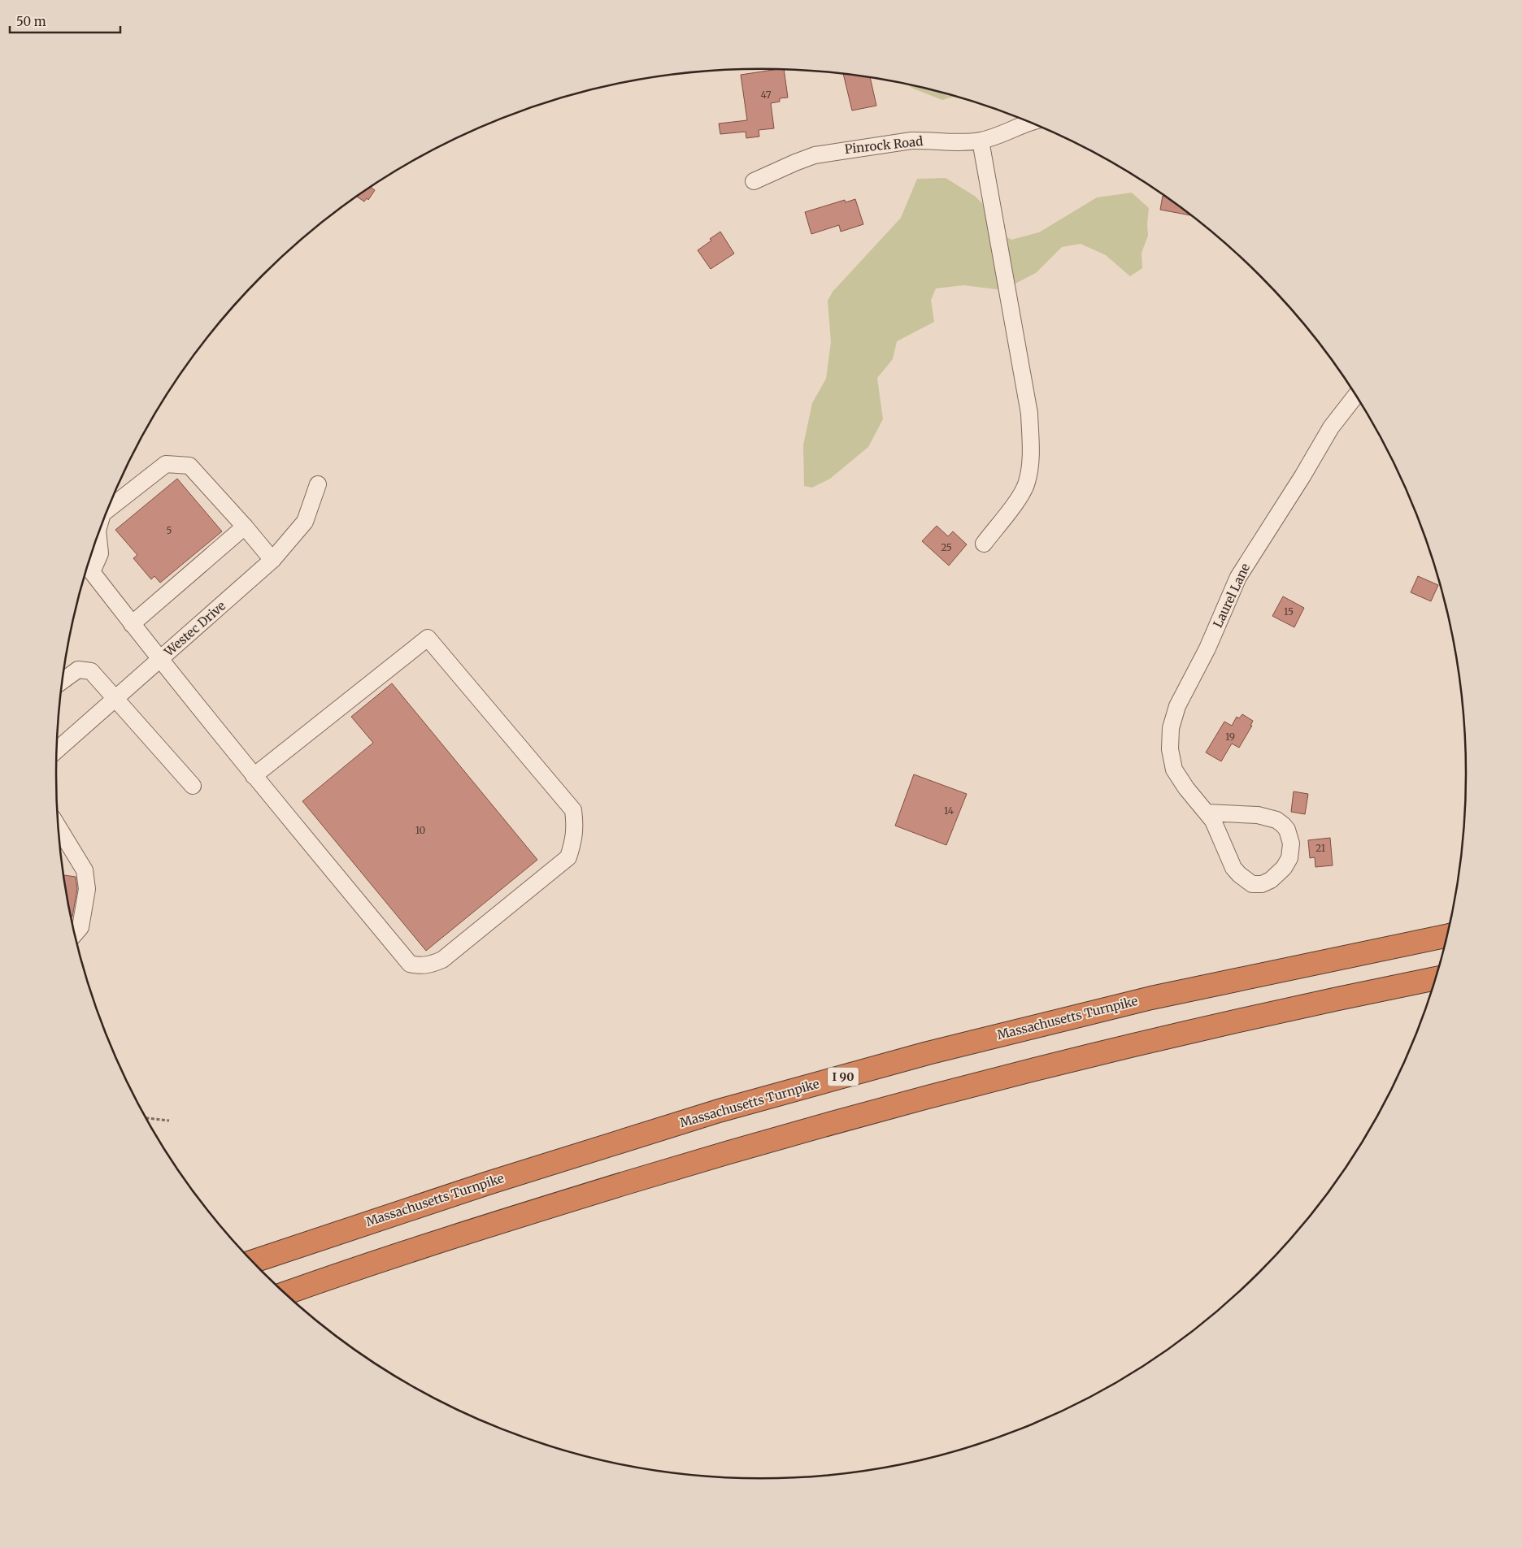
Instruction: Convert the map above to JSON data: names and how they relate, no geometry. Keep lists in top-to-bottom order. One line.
{"streets":{"highway":["Massachusetts Turnpike","I 90"],"street":["Pinrock Road","Laurel Lane","Westec Drive"]},"house_numbers":["47","5","25","15","19","14","10","21"],"scale_bar":"50 m"}
